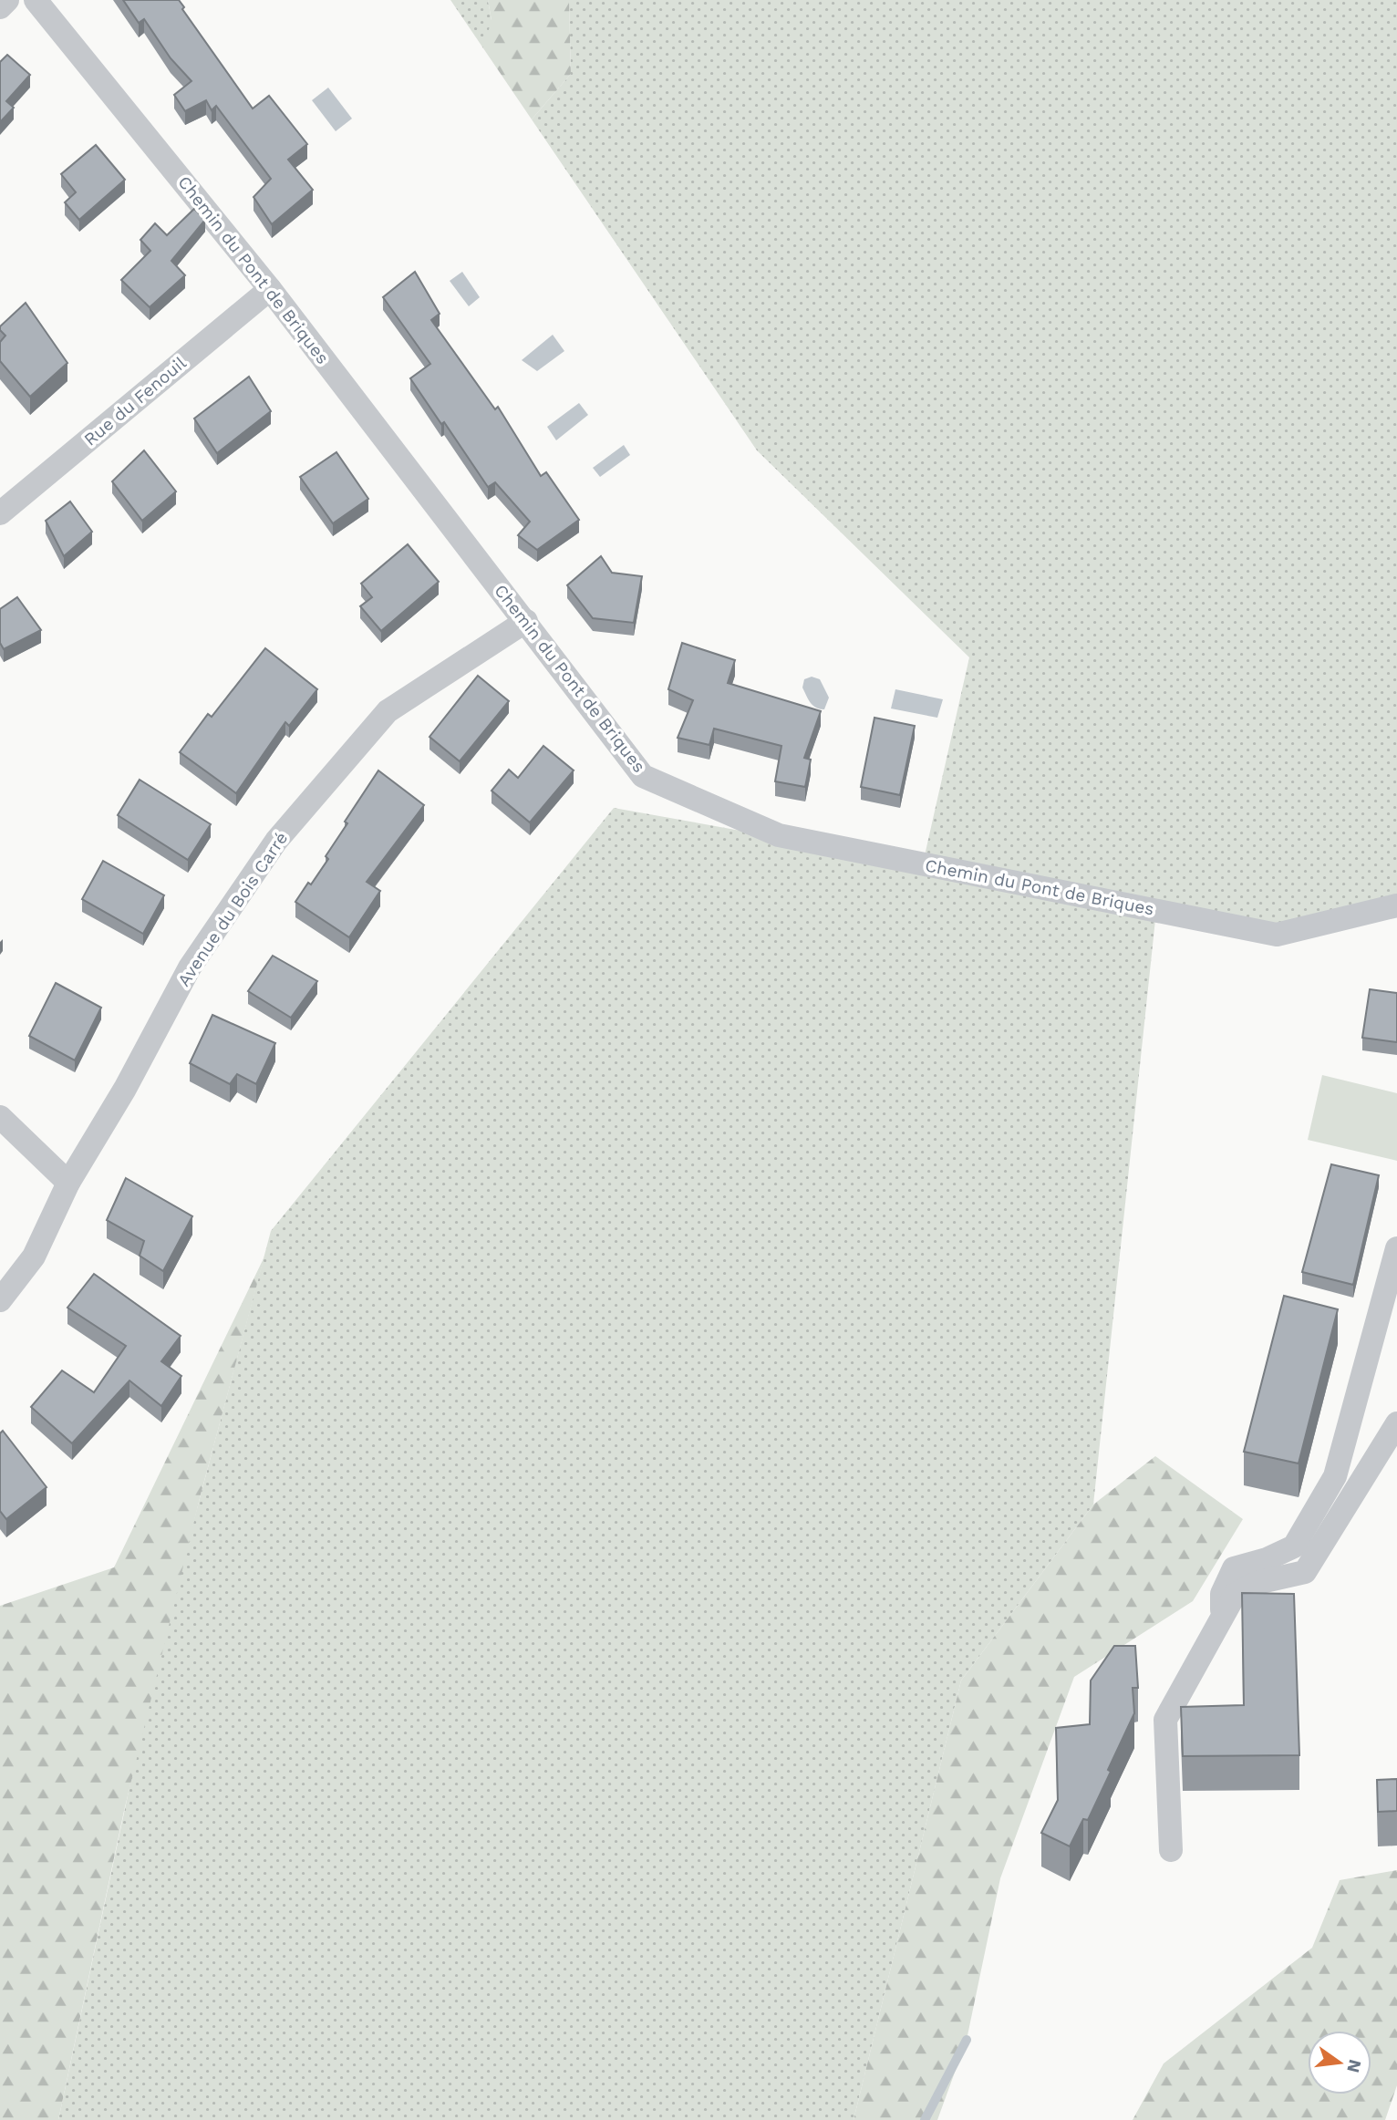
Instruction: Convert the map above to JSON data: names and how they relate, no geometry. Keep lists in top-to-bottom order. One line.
{"streets":{"street":["Chemin du Pont de Briques","Rue du Fenouil","Avenue du Bois Carré"]},"crossings":[["Chemin du Pont de Briques","Rue du Fenouil"],["Chemin du Pont de Briques","Avenue du Bois Carré"]],"north":"right"}
